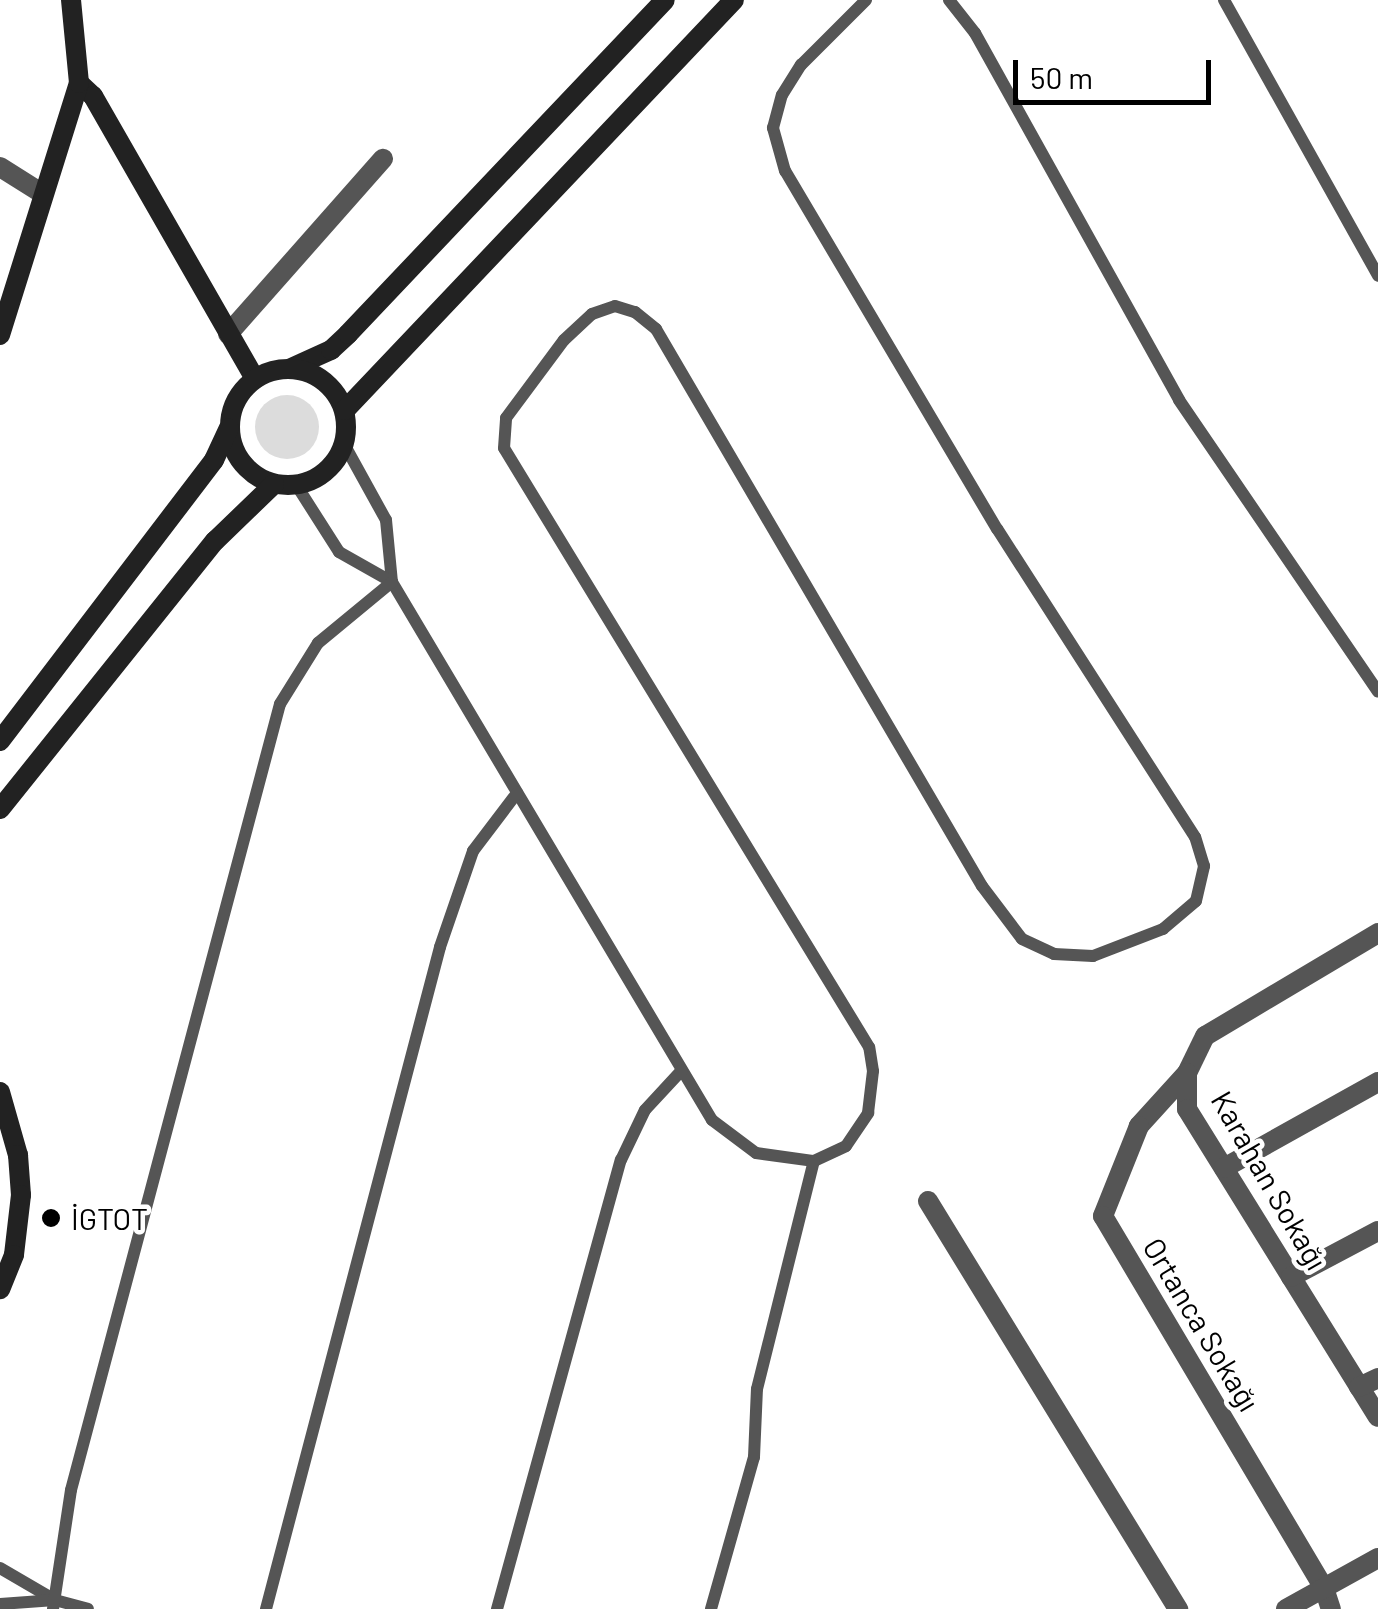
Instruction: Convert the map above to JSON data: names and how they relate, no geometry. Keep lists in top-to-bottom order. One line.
{"streets":{"street":["Karahan Sokağı","Ortanca Sokağı"]},"crossings":[["Karahan Sokağı","Ortanca Sokağı"]],"places":["İGTOT"],"scale_bar":"50 m"}
